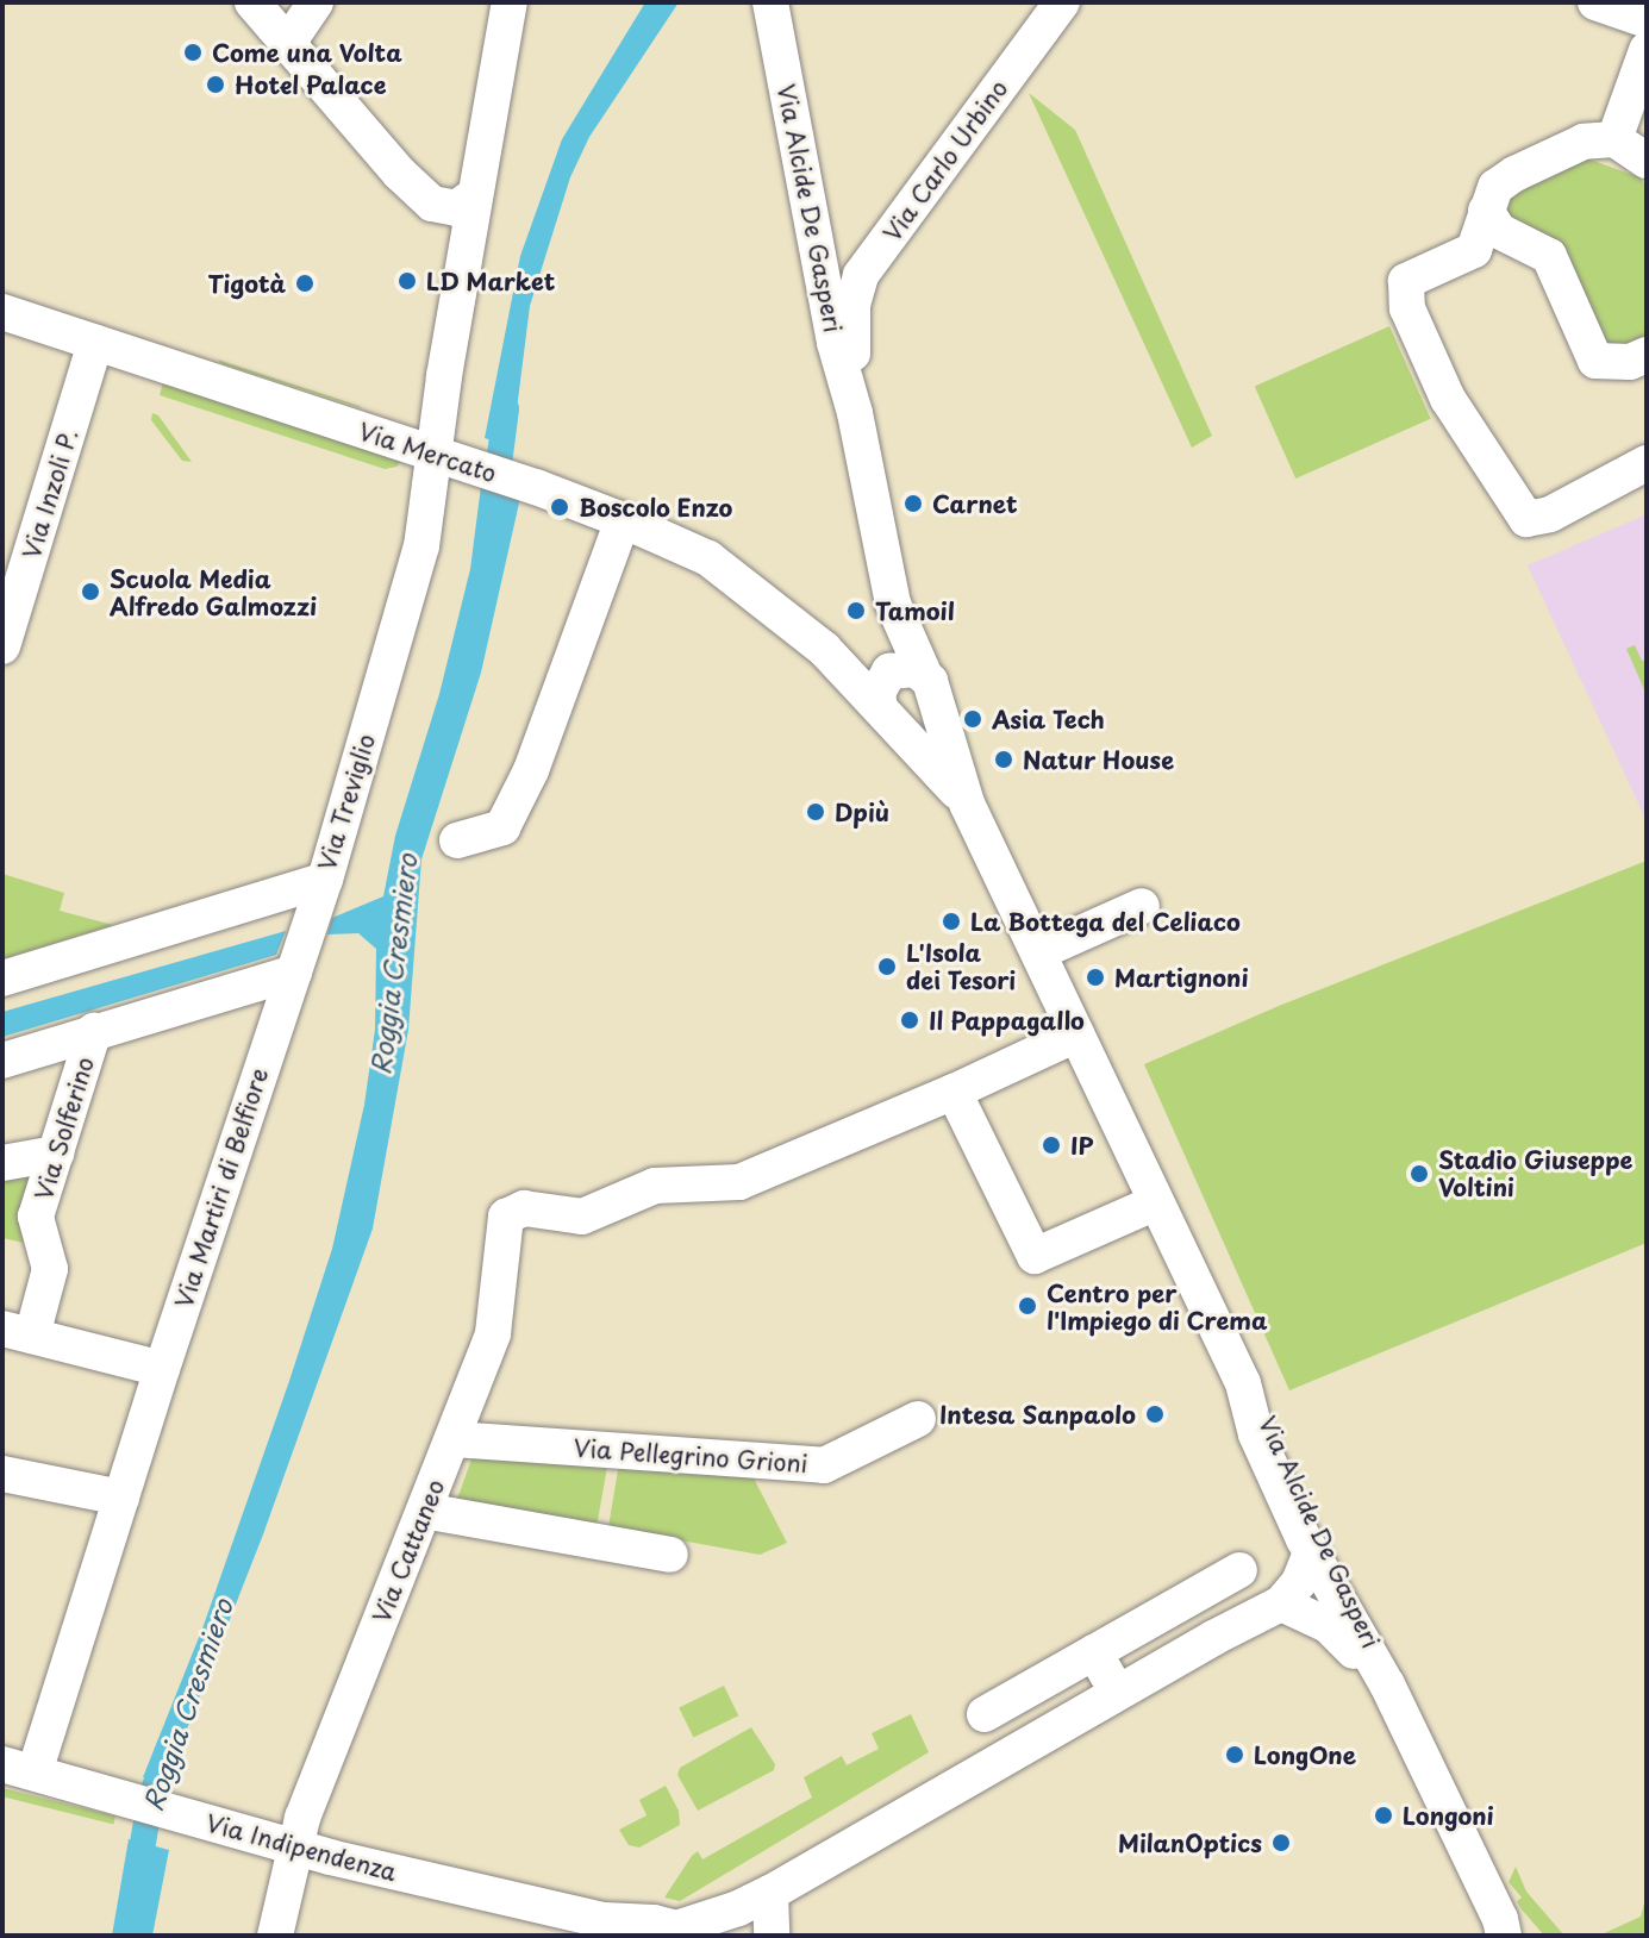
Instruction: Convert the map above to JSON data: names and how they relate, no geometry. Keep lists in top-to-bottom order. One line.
{"streets":{"street":["Via Carlo Urbino","Via Alcide De Gasperi","Via Mercato","Via Inzoli P.","Via Treviglio","Via Solferino","Via Martiri di Belfiore","Via Pellegrino Grioni","Via Cattaneo","Via Indipendenza"]},"crossings":[["Via Carlo Urbino","Via Alcide De Gasperi"],["Via Alcide De Gasperi","Via Mercato"],["Via Mercato","Via Inzoli P."],["Via Mercato","Via Treviglio"],["Via Treviglio","Via Martiri di Belfiore"],["Via Solferino","Via Martiri di Belfiore"],["Via Martiri di Belfiore","Via Indipendenza"],["Via Pellegrino Grioni","Via Cattaneo"],["Via Cattaneo","Via Indipendenza"]],"water":["Roggia Cresmiero"],"places":["Come una Volta","Hotel Palace","LD Market","Tigotà","Carnet","Boscolo Enzo","Scuola Media Alfredo Galmozzi","Tamoil","Asia Tech","Natur House","Dpiù","La Bottega del Celiaco","L'Isola dei Tesori","Martignoni","Il Pappagallo","IP","Stadio Giuseppe Voltini","Centro per l'Impiego di Crema","Intesa Sanpaolo","LongOne","Longoni","MilanOptics"]}
